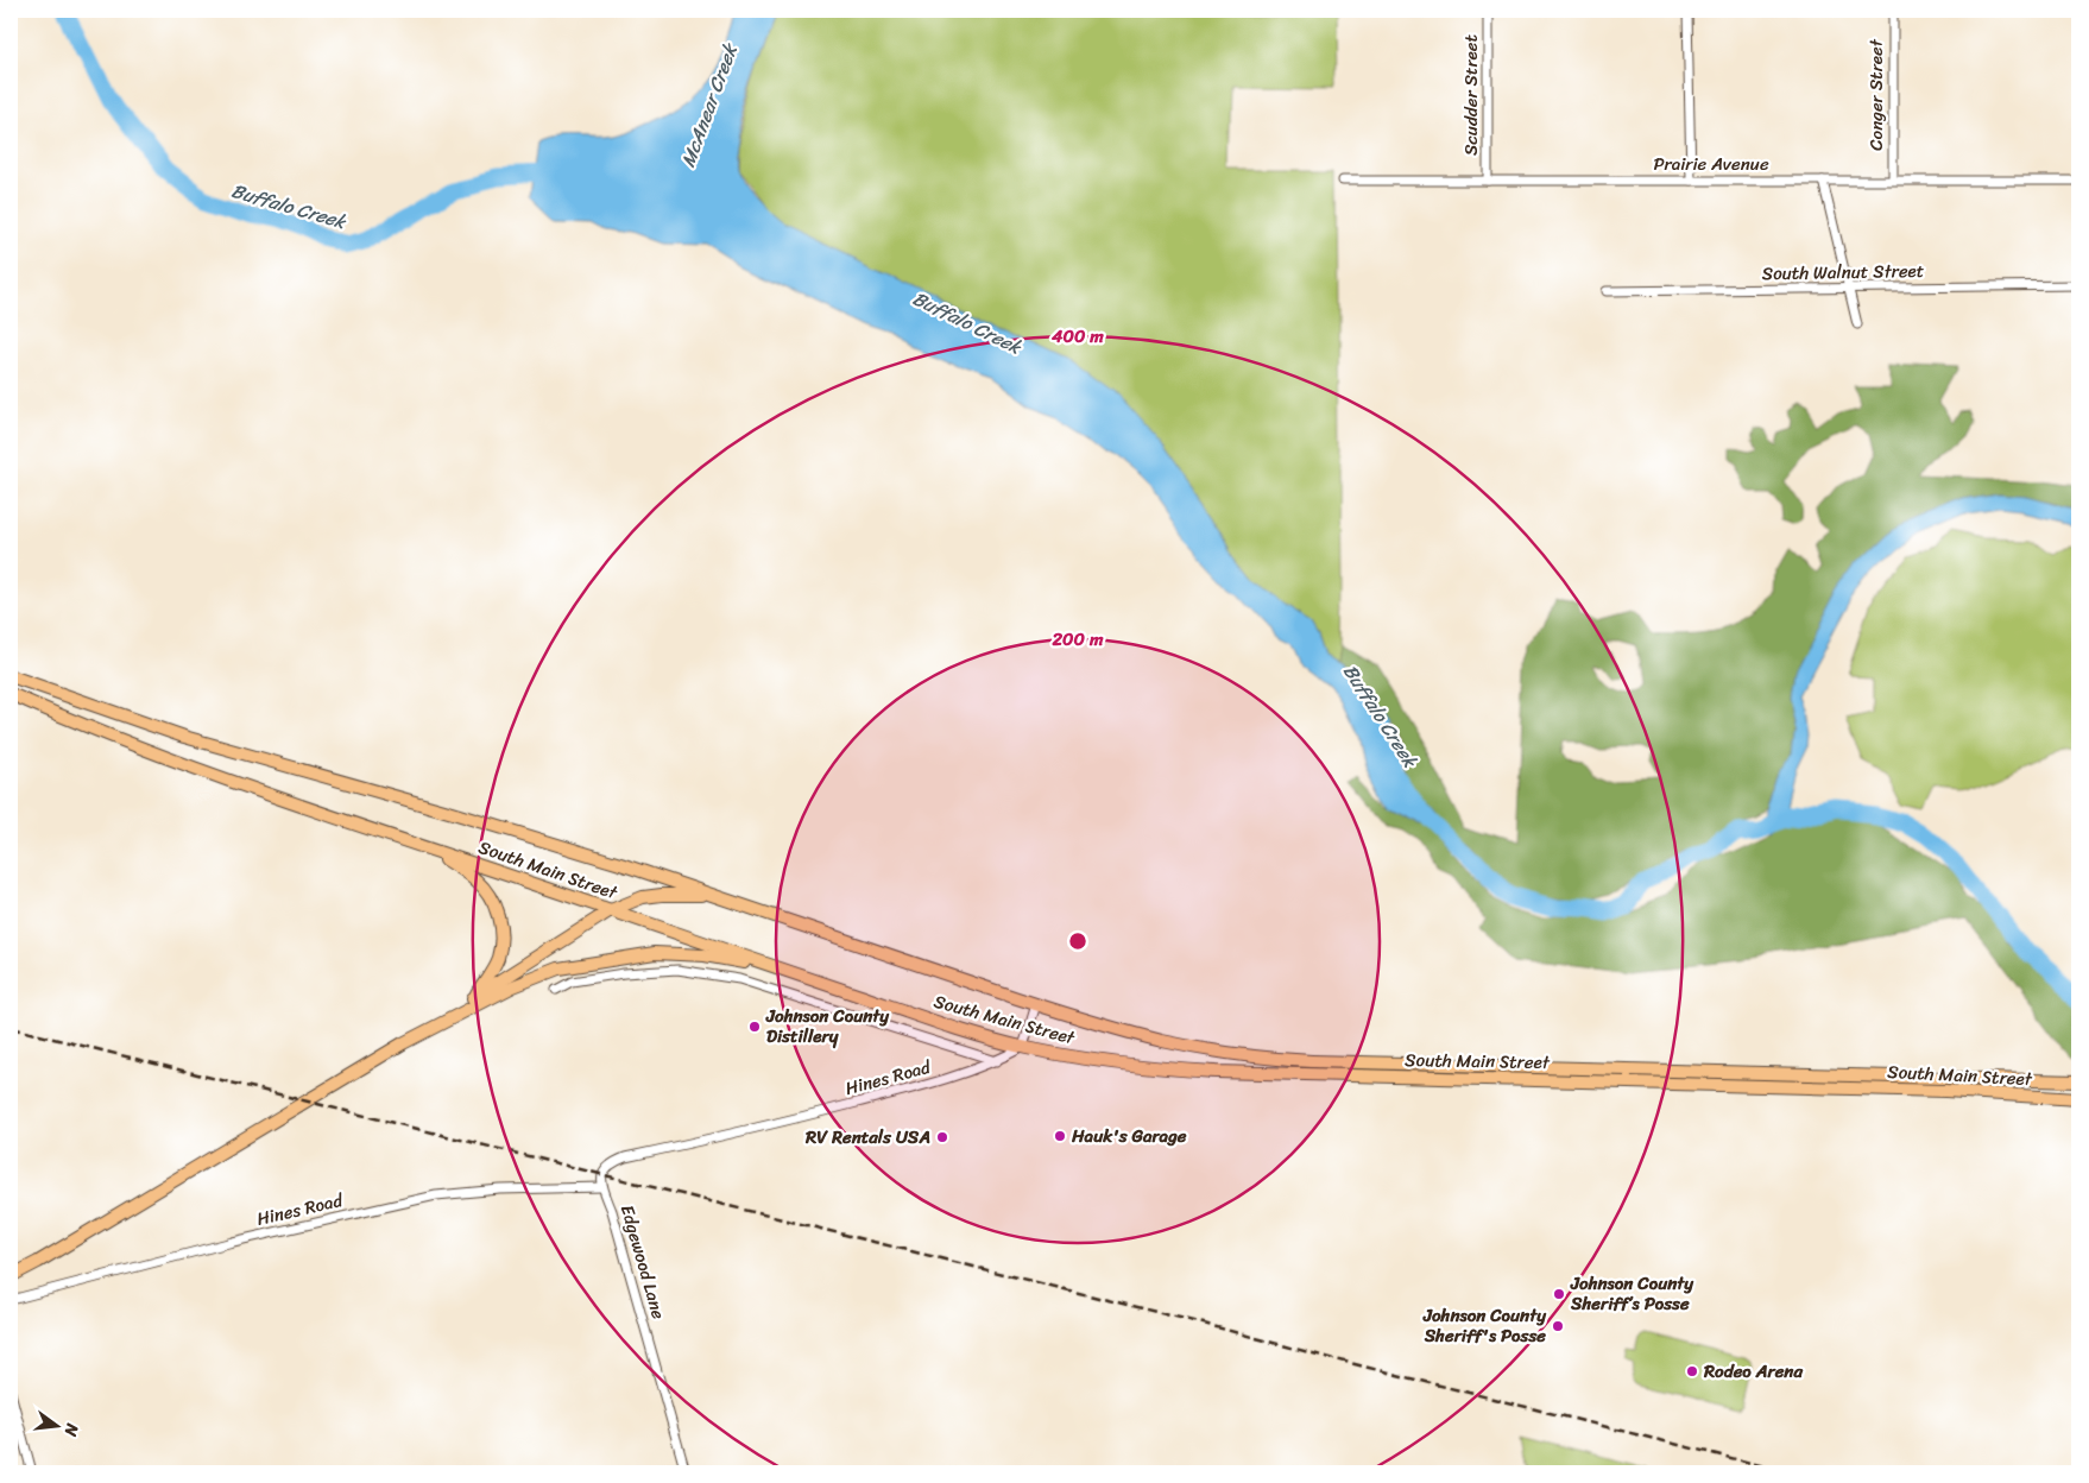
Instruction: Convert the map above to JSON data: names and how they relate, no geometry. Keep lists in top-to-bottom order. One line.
{"streets":{"main road":["South Main Street"],"street":["Scudder Street","Conger Street","Prairie Avenue","South Walnut Street","Hines Road","Edgewood Lane"]},"crossings":[["Scudder Street","Prairie Avenue"],["Conger Street","Prairie Avenue"],["South Main Street","Hines Road"],["Hines Road","Edgewood Lane"]],"water":["McAnear Creek","Buffalo Creek"],"places":["Johnson County Distillery","Hauk's Garage","RV Rentals USA","Johnson County Sheriff’s Posse","Johnson County Sheriff's Posse","Rodeo Arena"],"north":"right","rings":["400 m","200 m"]}
